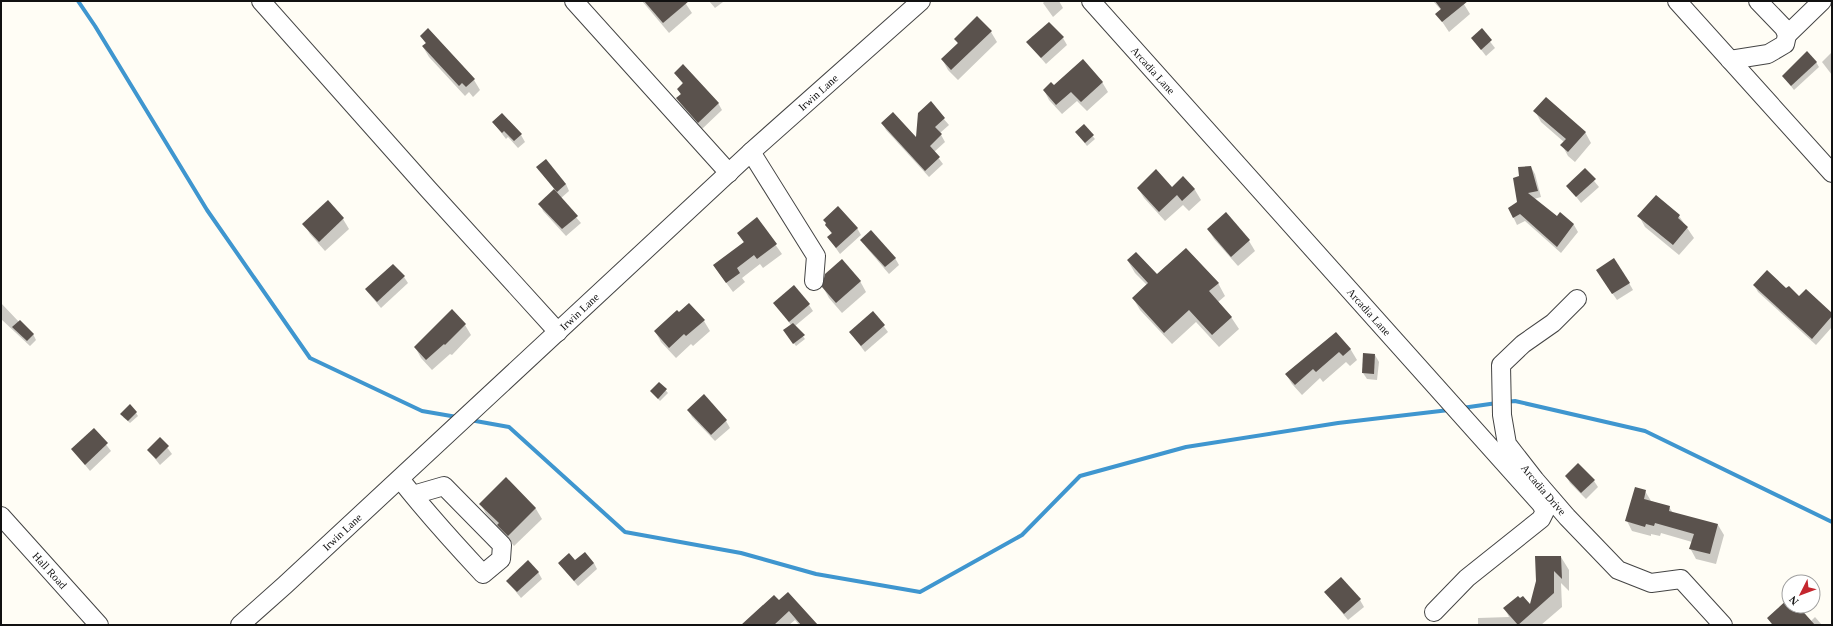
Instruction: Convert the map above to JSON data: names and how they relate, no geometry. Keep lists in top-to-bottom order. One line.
{"streets":{"street":["Arcadia Lane","Irwin Lane","Arcadia Drive","Hall Road"]},"north":"bottom left"}
